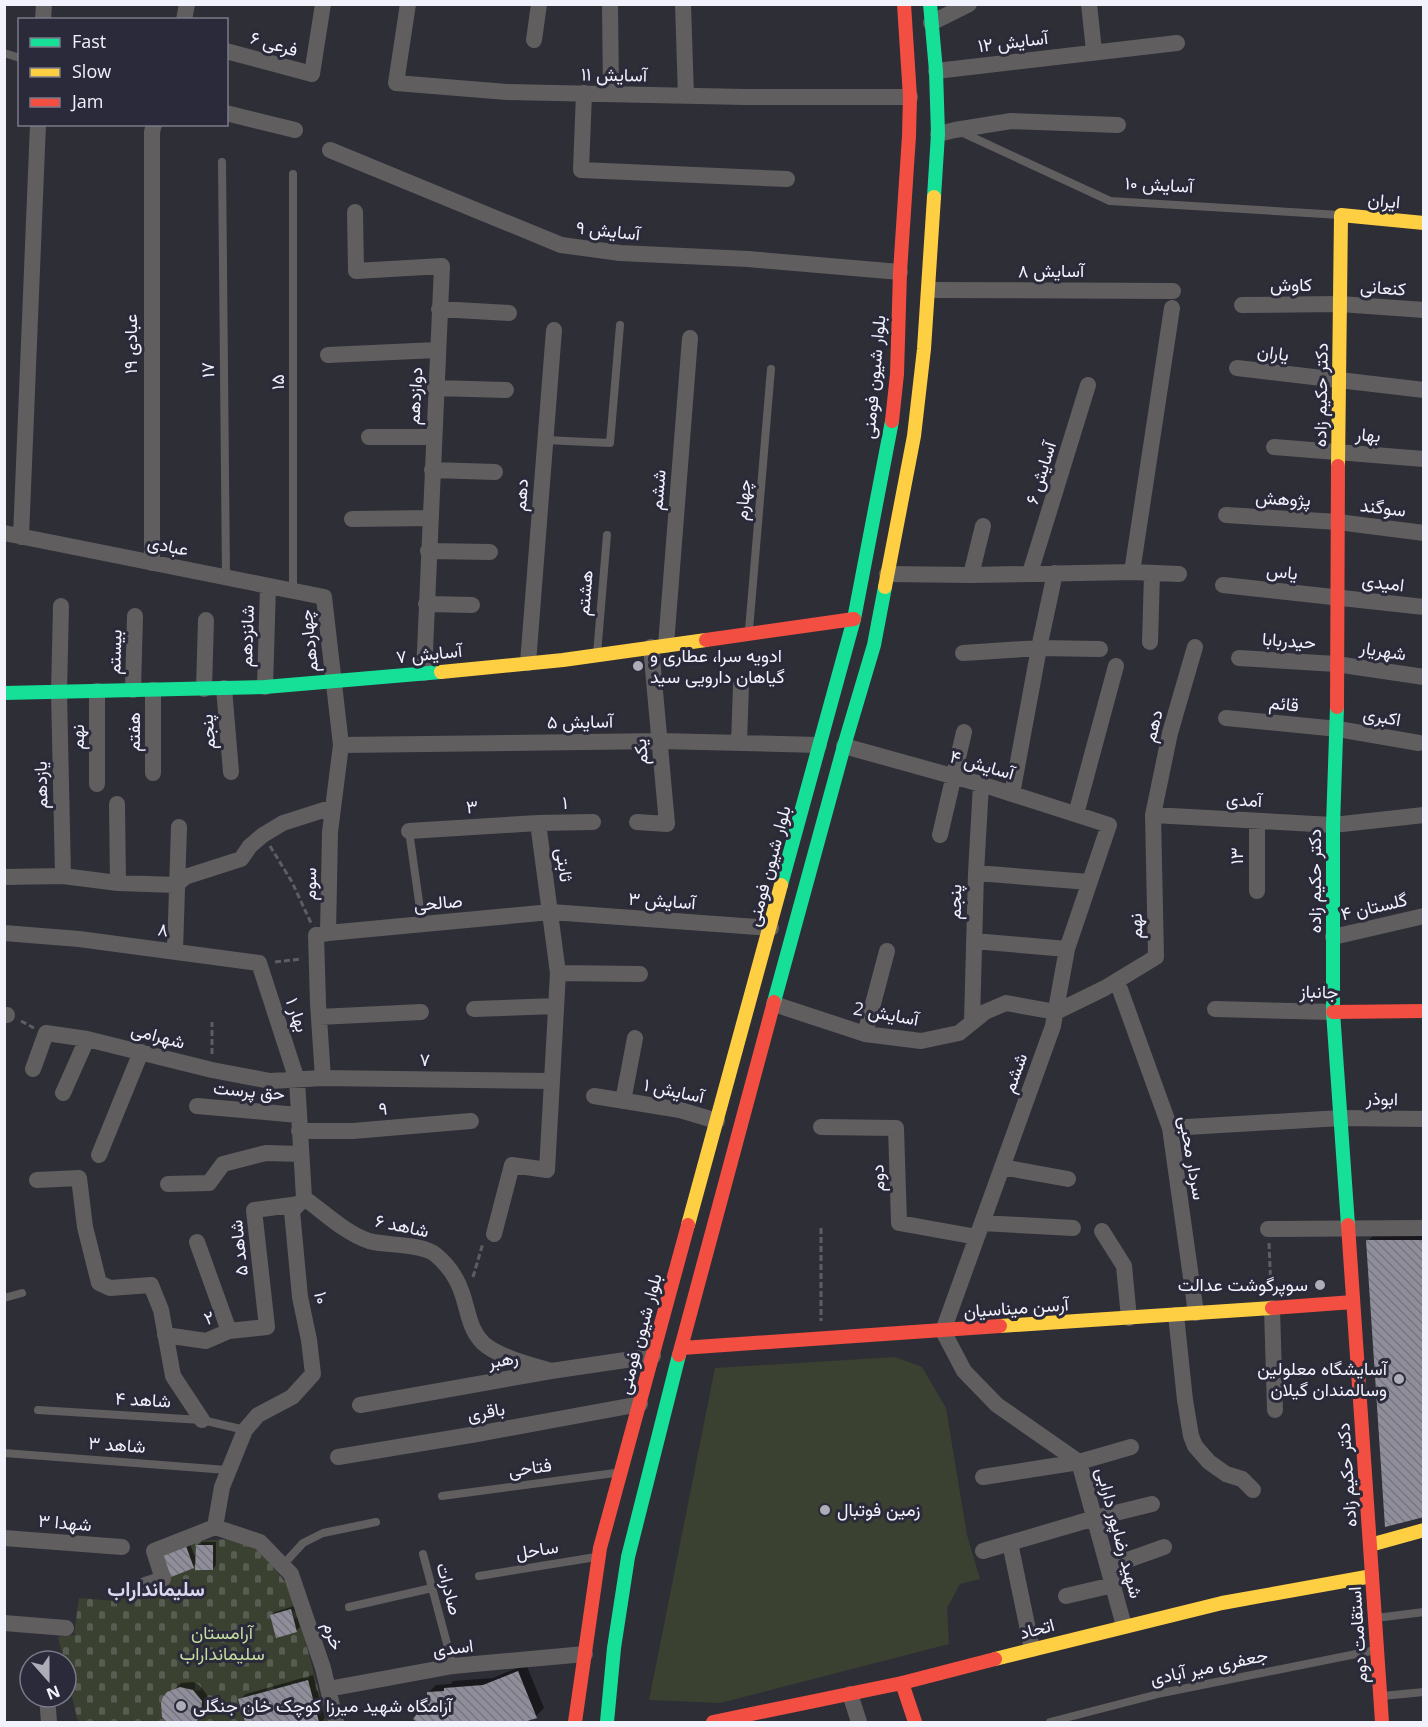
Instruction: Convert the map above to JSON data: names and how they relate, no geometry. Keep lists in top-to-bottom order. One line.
{"streets":{"street":["آسایش ۱۲","فرعی ۶","آسایش ۱۱","ایران","آسایش ۹","آسایش ۸","کاوش","کنعانی","عبادی ۱۹","یاران","بلوار شیون فومنی","دکتر حکیم زاده","دوازدهم","بهار","آسایش ۶","ششم","دهم","پژوهش","سوگند","عبادی","یاس","امیدی","شانزدهم","چهاردهم","حیدربابا","شهریار","بیستم","آسایش ۷","قائم","اکبری","آسایش ۵","هفتم","پنجم","نهم","یکم","آسایش ۴","یازدهم","آمدی","۱","۳","۱۳","ثابتی","سوم","آسایش ۳","صالحی","گلستان ۴","۸","جانباز","آسایش 2","بهار ۱","شهرامی","۷","حق پرست","آسایش ۱","ابوذر","۹","سردار محبی","دوم","شاهد ۶","شاهد ۵","۱۰","آرسن میناسیان","۲","رهبر","باقری","شهدا ۳","شهید رضاپور دارابی","اتحاد","استقامت دوم","خرم","اسدی"],"lane":["آسایش ‍۱۰","۱۷","۱۵","چهارم","هشتم","شاهد ۴","شاهد ۳","فتاحی","ساحل","صادرات","جعفری میر آبادی"]},"crossings":[["آسایش ۱۱","بلوار شیون فومنی"],["آسایش ‍۱۰","ایران"],["آسایش ‍۱۰","دکتر حکیم زاده"],["ایران","دکتر حکیم زاده"],["آسایش ۹","بلوار شیون فومنی"],["کاوش","کنعانی"],["کاوش","دکتر حکیم زاده"],["کنعانی","دکتر حکیم زاده"],["عبادی ۱۹","عبادی"],["یاران","دکتر حکیم زاده"],["۱۷","عبادی"],["بلوار شیون فومنی","آسایش ۷"],["بلوار شیون فومنی","آسایش ۵"],["بلوار شیون فومنی","آسایش ۳"],["بلوار شیون فومنی","آسایش ۱"],["بلوار شیون فومنی","رهبر"],["بلوار شیون فومنی","باقری"],["بلوار شیون فومنی","فتاحی"],["بلوار شیون فومنی","ساحل"],["بلوار شیون فومنی","اسدی"],["۱۵","عبادی"],["دکتر حکیم زاده","بهار"],["دکتر حکیم زاده","پژوهش"],["دکتر حکیم زاده","سوگند"],["دکتر حکیم زاده","یاس"],["دکتر حکیم زاده","امیدی"],["دکتر حکیم زاده","حیدربابا"],["دکتر حکیم زاده","شهریار"],["دکتر حکیم زاده","قائم"],["دکتر حکیم زاده","اکبری"],["دکتر حکیم زاده","آمدی"],["دکتر حکیم زاده","گلستان ۴"],["دکتر حکیم زاده","جانباز"],["دکتر حکیم زاده","ابوذر"],["دکتر حکیم زاده","آرسن میناسیان"],["دکتر حکیم زاده","استقامت دوم"],["دوازدهم","آسایش ۷"],["ششم","آسایش ۷"],["ششم","نهم"],["ششم","یکم"],["ششم","آسایش ۴"],["ششم","آسایش 2"],["ششم","دوم"],["ششم","آرسن میناسیان"],["ششم","شهید رضاپور دارابی"],["دهم","آسایش ۷"],["دهم","نهم"],["دهم","آمدی"],["پژوهش","سوگند"],["چهارم","آسایش ۷"],["عبادی","شانزدهم"],["عبادی","چهاردهم"],["یاس","امیدی"],["هشتم","آسایش ۷"],["شانزدهم","آسایش ۷"],["چهاردهم","آسایش ۷"],["چهاردهم","سوم"],["حیدربابا","شهریار"],["بیستم","آسایش ۷"],["آسایش ۷","هفتم"],["آسایش ۷","پنجم"],["آسایش ۷","نهم"],["آسایش ۷","یکم"],["آسایش ۷","یازدهم"],["آسایش ۷","سوم"],["قائم","اکبری"],["آسایش ۵","یکم"],["آسایش ۵","سوم"],["پنجم","آسایش ۴"],["پنجم","آسایش 2"],["نهم","آمدی"],["نهم","آسایش 2"],["نهم","سردار محبی"],["آمدی","۱۳"],["۱","۳"],["۱","ثابتی"],["۳","ثابتی"],["ثابتی","آسایش ۳"],["ثابتی","صالحی"],["سوم","صالحی"],["سوم","۷"],["آسایش ۳","صالحی"],["۸","بهار ۱"],["بهار ۱","شهرامی"],["بهار ۱","۷"],["بهار ۱","۱۰"],["شهرامی","۷"],["شهرامی","۱۰"],["۷","۱۰"],["حق پرست","۹"],["حق پرست","۱۰"],["ابوذر","سردار محبی"],["۹","۱۰"],["سردار محبی","آرسن میناسیان"],["شاهد ۶","شاهد ۵"],["شاهد ۶","۱۰"],["شاهد ۶","رهبر"],["شاهد ۵","۱۰"],["شاهد ۵","۲"],["۱۰","شاهد ۴"],["۱۰","شاهد ۳"],["آرسن میناسیان","شهید رضاپور دارابی"],["شهید رضاپور دارابی","اتحاد"],["صادرات","اسدی"],["اتحاد","استقامت دوم"],["استقامت دوم","جعفری میر آبادی"],["خرم","اسدی"]],"districts":["سلیمانداراب"],"parks":["آرامستان سلیمانداراب"],"places":["ادویه سرا، عطاری و گیاهان دارویی سید","سوپرگوشت عدالت","آسایشگاه معلولین وسالمندان گیلان","زمین فوتبال","آرامگاه شهید میرزا کوچک خان جنگلی"],"legend":["Fast","Slow","Jam"],"north":"bottom"}
